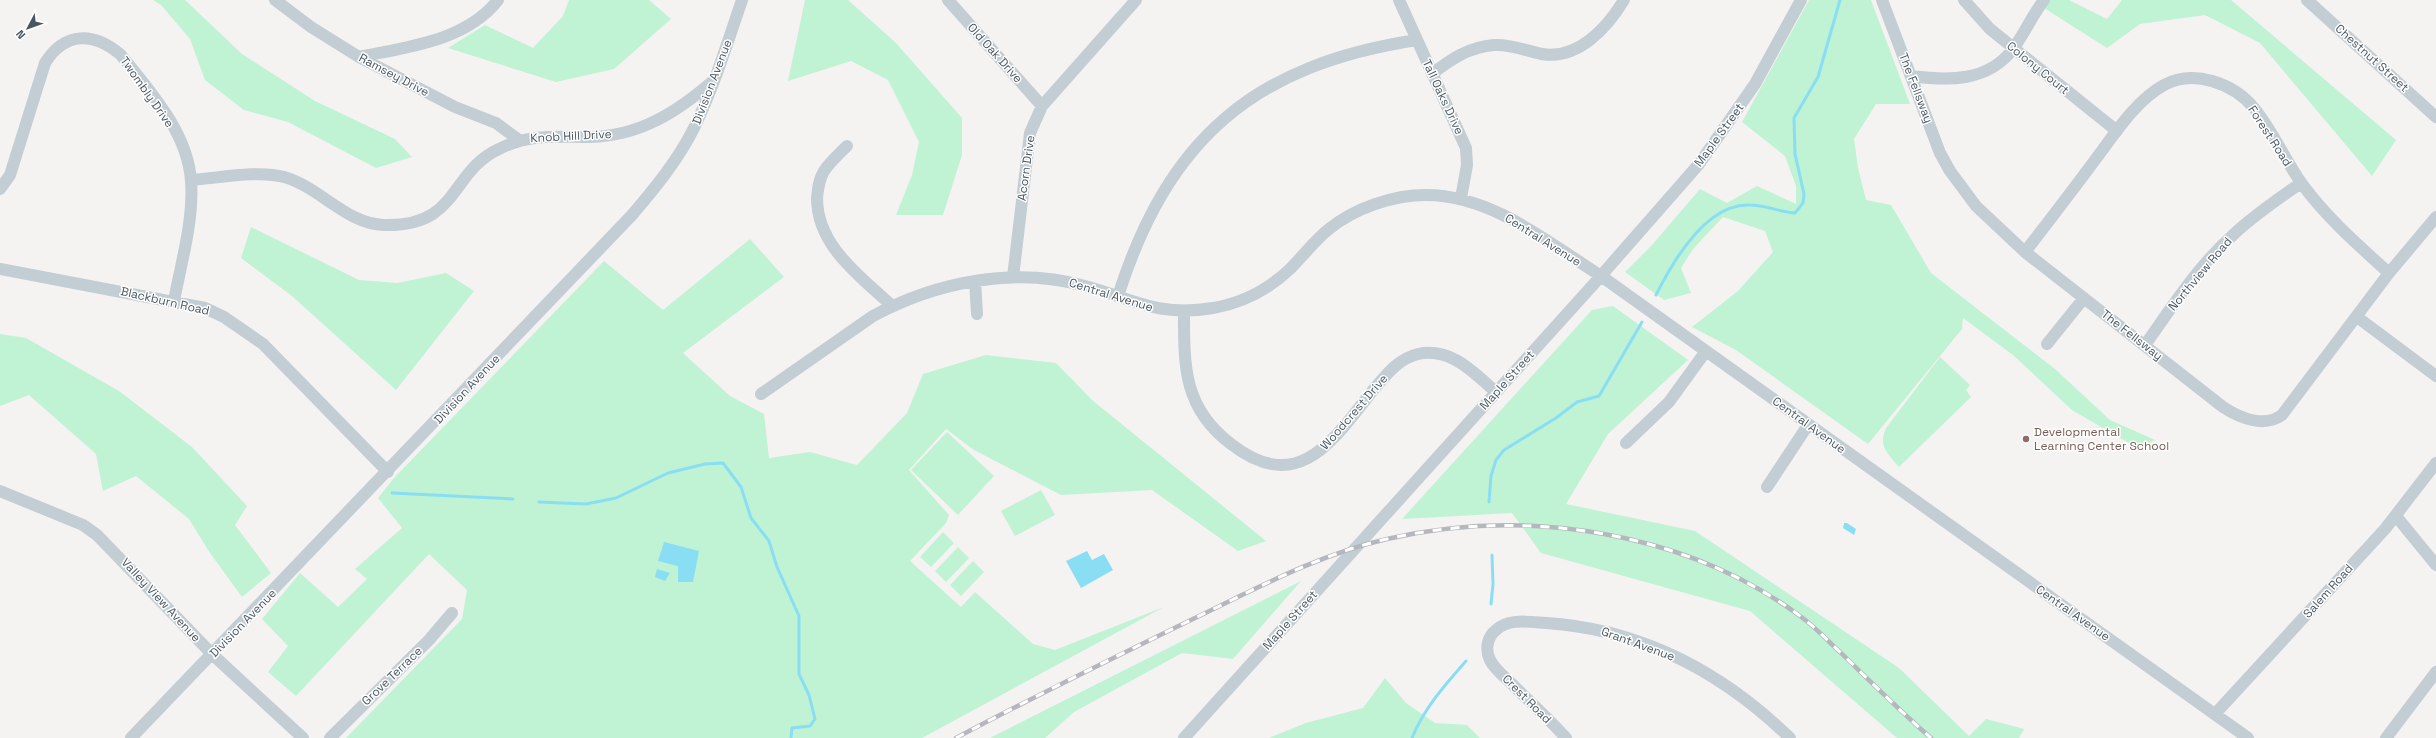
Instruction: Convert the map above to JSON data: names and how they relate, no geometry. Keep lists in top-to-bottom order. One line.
{"streets":{"street":["Old Oak Drive","Chestnut Street","Colony Court","Ramsey Drive","Division Avenue","The Fellsway","Twombly Drive","Tall Oaks Drive","Maple Street","Knob Hill Drive","Forest Road","Acorn Drive","Central Avenue","Northview Road","Blackburn Road","Woodcrest Drive","Salem Road","Valley View Avenue","Grant Avenue","Grove Terrace","Crest Road"]},"crossings":[["Old Oak Drive","Acorn Drive"],["Colony Court","Forest Road"],["Ramsey Drive","Knob Hill Drive"],["Division Avenue","Knob Hill Drive"],["Division Avenue","Blackburn Road"],["Division Avenue","Valley View Avenue"],["The Fellsway","Forest Road"],["The Fellsway","Northview Road"],["Twombly Drive","Knob Hill Drive"],["Twombly Drive","Blackburn Road"],["Tall Oaks Drive","Central Avenue"],["Maple Street","Central Avenue"],["Maple Street","Woodcrest Drive"],["Forest Road","Northview Road"],["Acorn Drive","Central Avenue"],["Central Avenue","Woodcrest Drive"],["Central Avenue","Salem Road"],["Grant Avenue","Crest Road"]],"places":["Developmental Learning Center School"],"north":"bottom left"}
